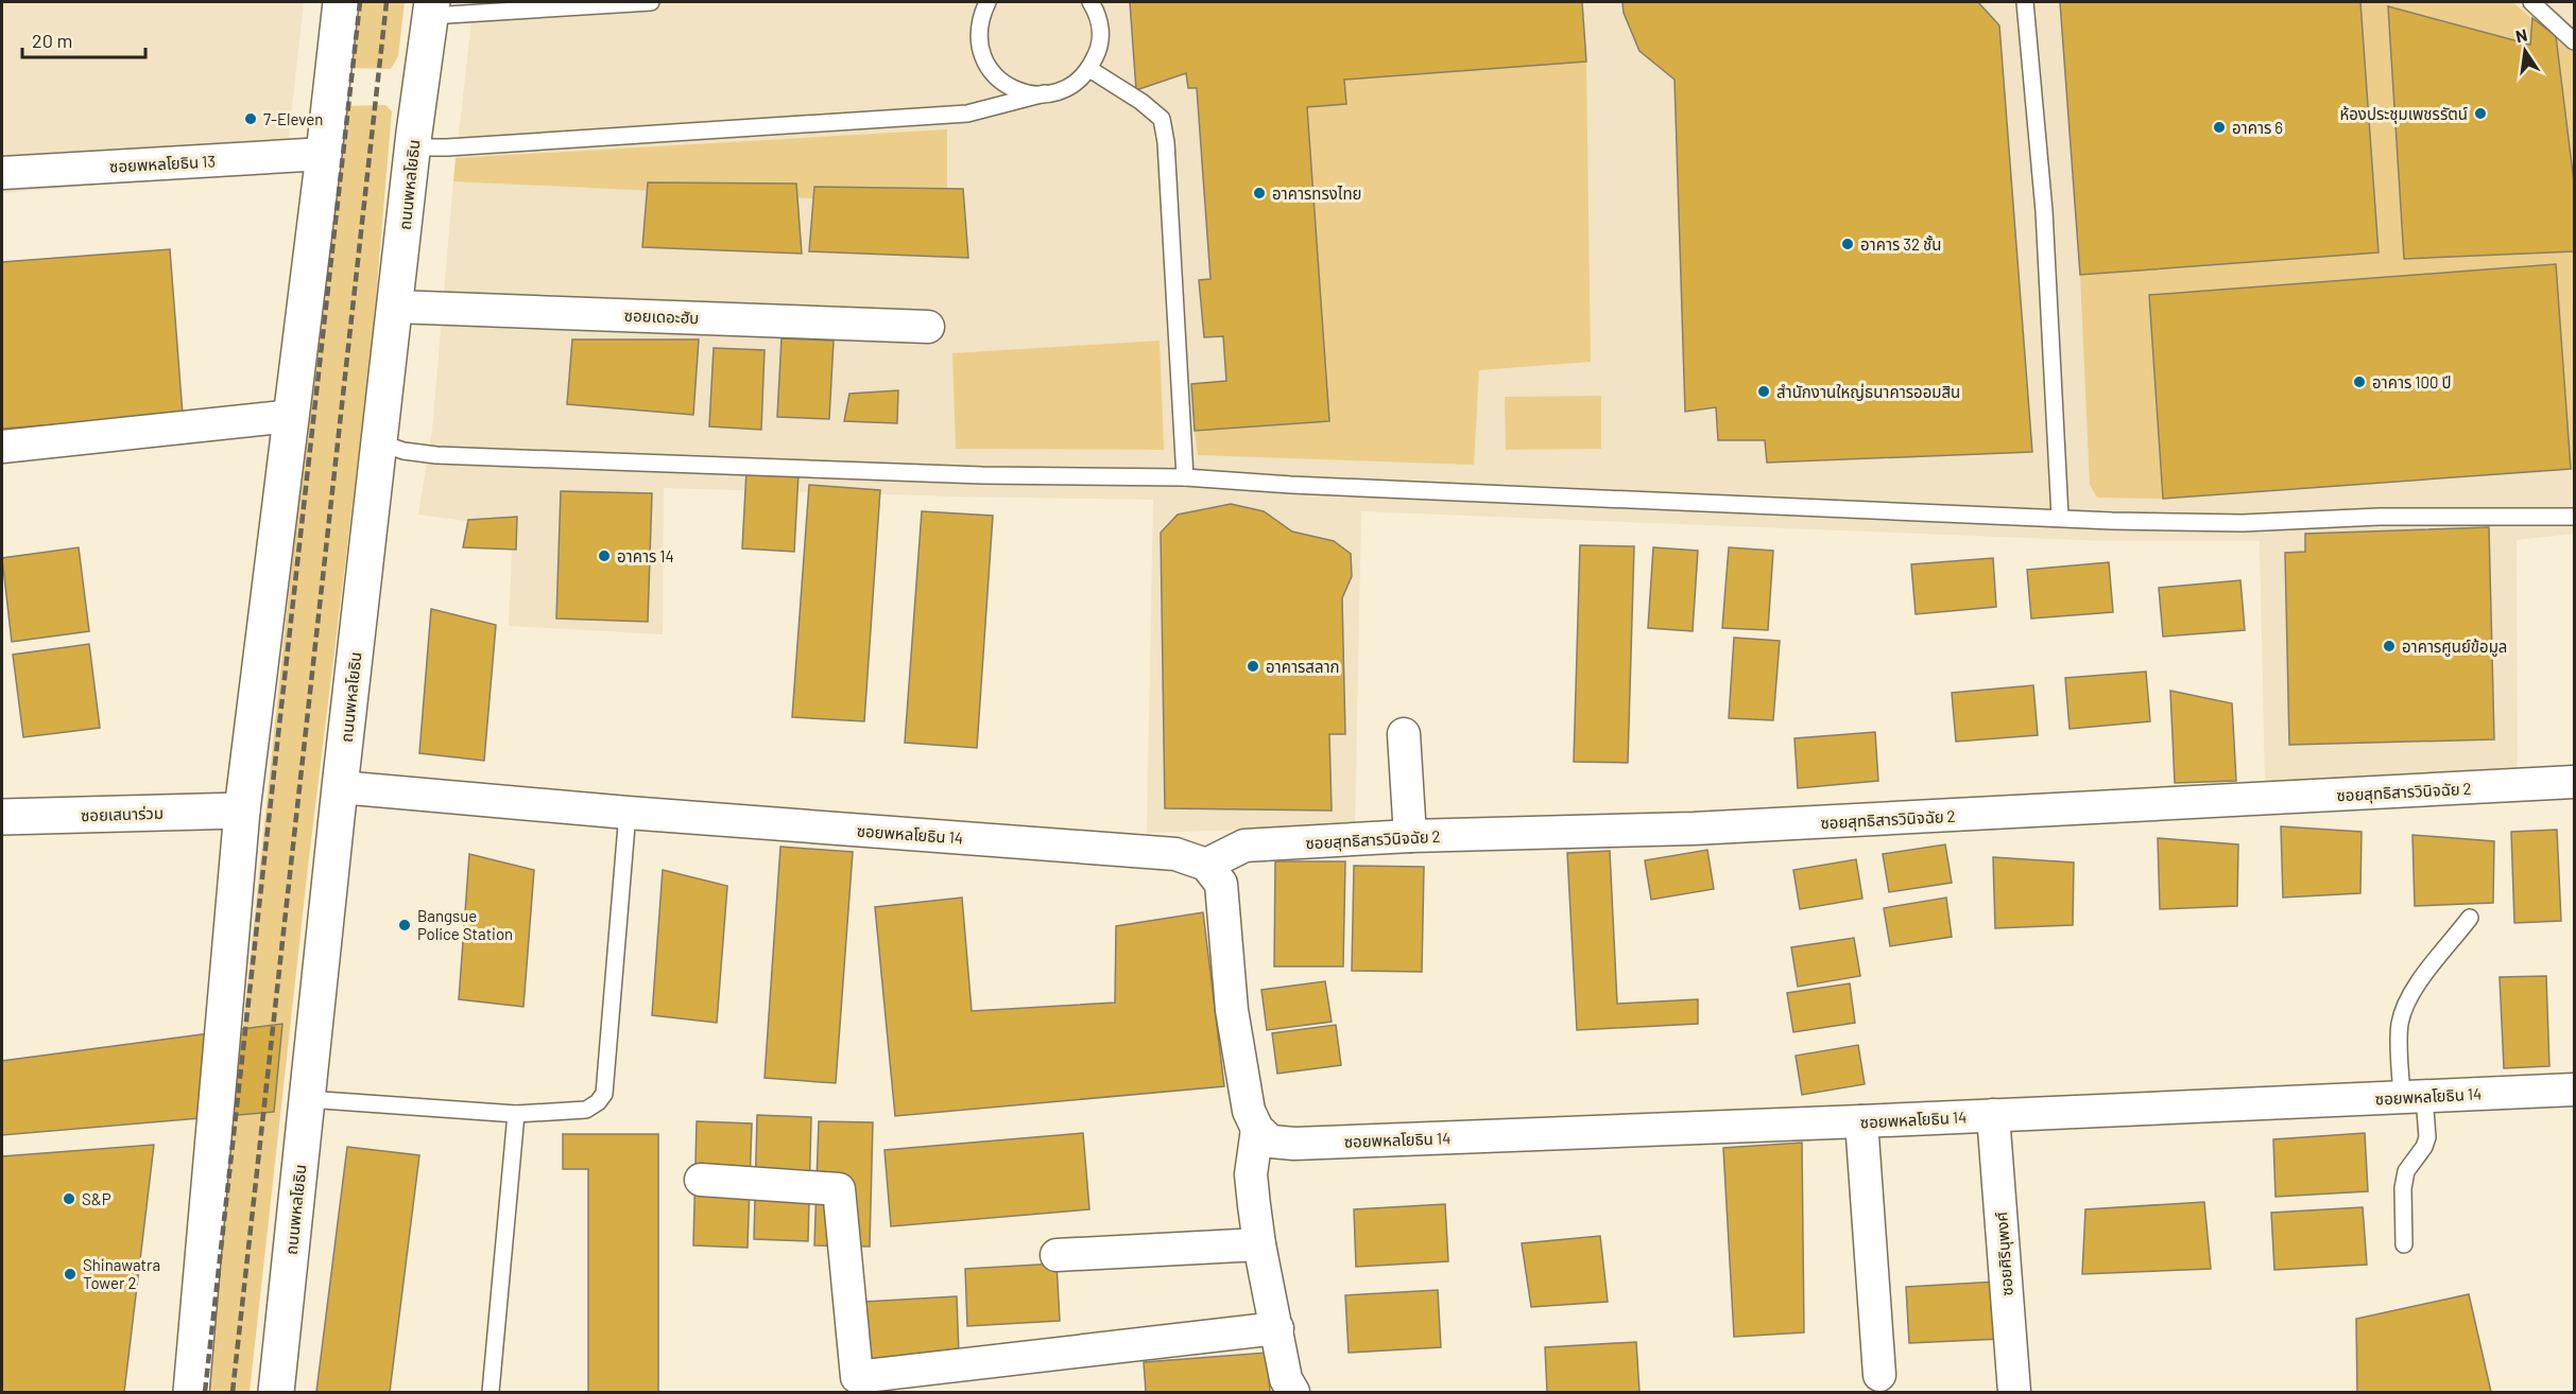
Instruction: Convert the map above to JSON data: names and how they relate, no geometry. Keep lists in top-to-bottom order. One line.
{"streets":{"main road":["ถนนพหลโยธิน","ซอยเสนาร่วม"],"street":["ซอยพหลโยธิน 13","ซอยเดอะฮับ","ซอยสุทธิสารวินิจฉัย 2","ซอยพหลโยธิน 14","ซอยศิรินุพงศ์"]},"crossings":[["ถนนพหลโยธิน","ซอยเดอะฮับ"],["ถนนพหลโยธิน","ซอยพหลโยธิน 14"],["ซอยสุทธิสารวินิจฉัย 2","ซอยพหลโยธิน 14"],["ซอยพหลโยธิน 14","ซอยศิรินุพงศ์"]],"places":["ห้องประชุมเพชรรัตน์","7-Eleven","อาคาร 6","อาคารทรงไทย","อาคาร 32 ชั้น","อาคาร 100 ปี","สำนักงานใหญ่ธนาคารออมสิน","อาคาร 14","อาคารศูนย์ข้อมูล","อาคารสลาก","Bangsue Police Station","S&P","Shinawatra Tower 2"],"scale_bar":"20 m","north":"top"}
